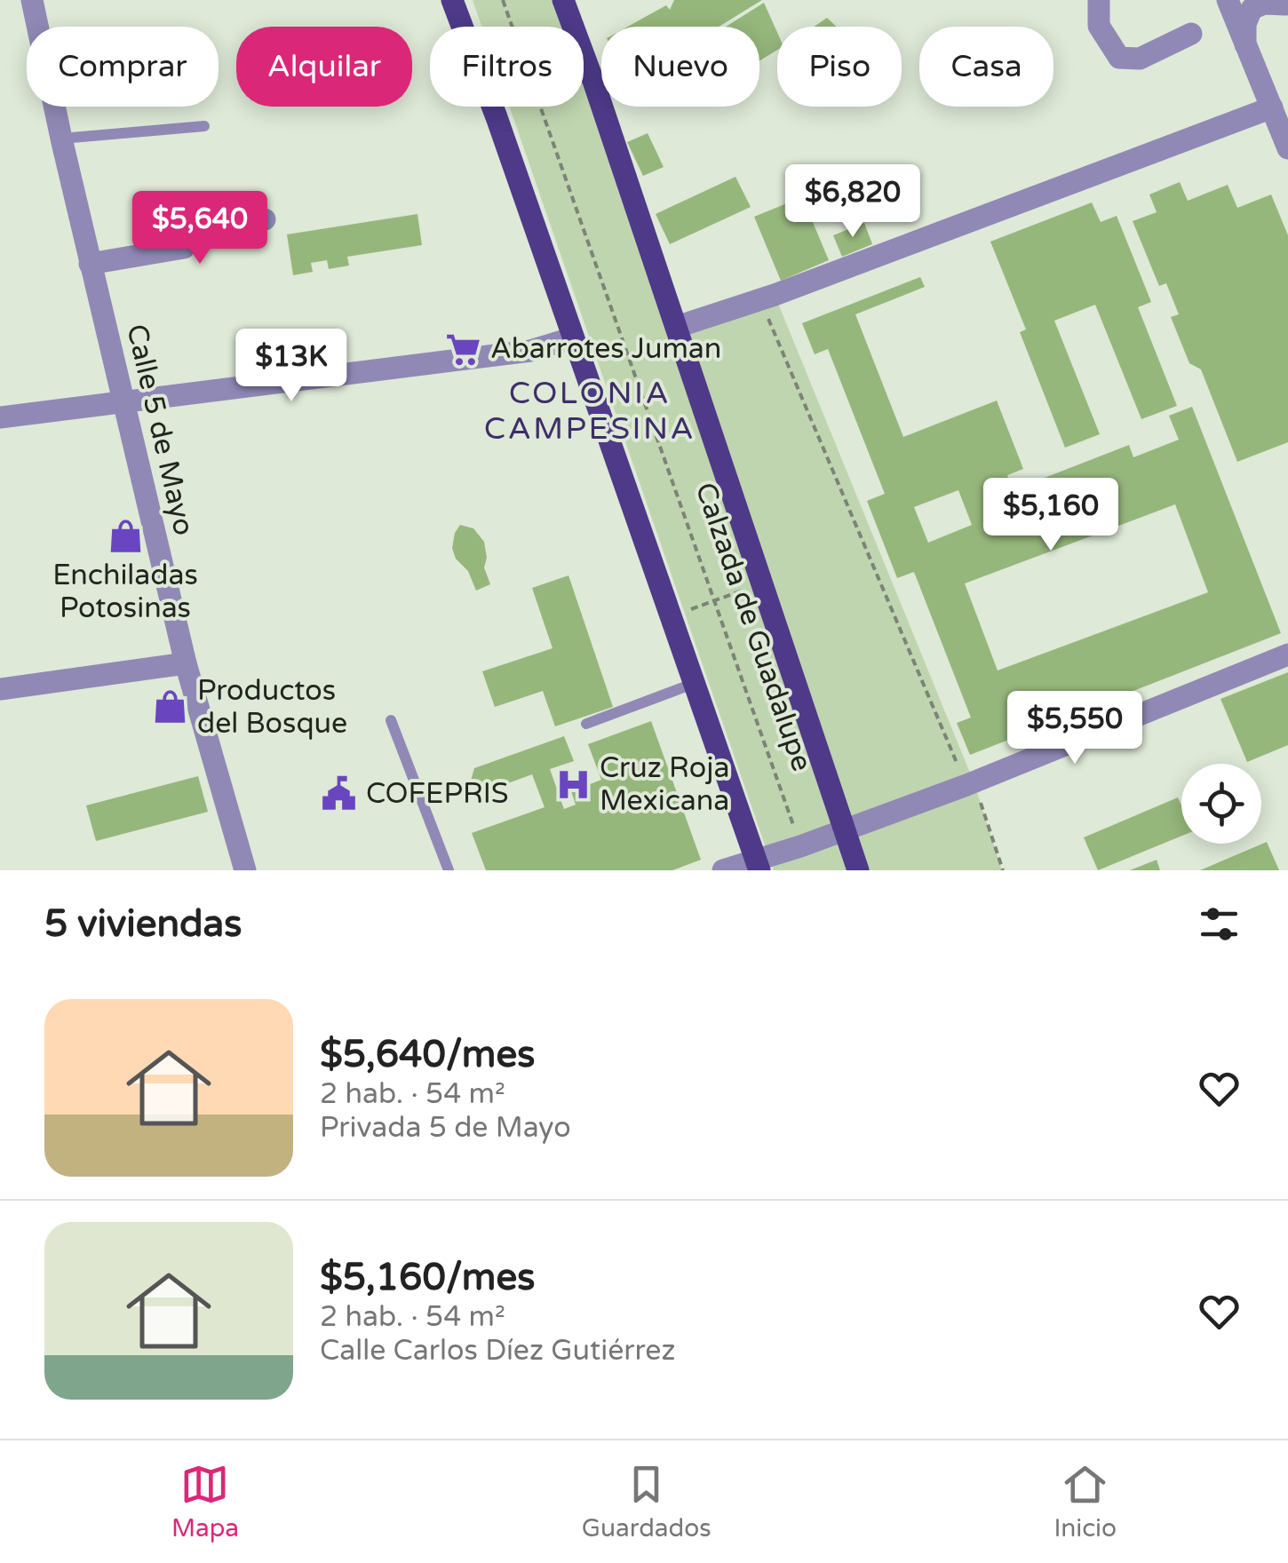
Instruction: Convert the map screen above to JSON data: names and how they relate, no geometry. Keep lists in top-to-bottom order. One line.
{"streets":{"main road":["Calzada de Guadalupe"],"street":["Calle 5 de Mayo"]},"districts":["COLONIA CAMPESINA"],"places":{"supermarket":["Abarrotes Juman"],"shop":["Enchiladas Potosinas","Productos del Bosque"],"hospital":["Cruz Roja Mexicana"],"public building":["COFEPRIS"]},"page":{"chip":["Comprar","Alquilar","Filtros","Nuevo","Piso","Casa"],"price":["$6,820","$5,640","$13K","$5,160","$5,550"],"heading":"5 viviendas","list":[{"name":"$5,640/mes","note":"2 hab. · 54 m² · Privada 5 de Mayo"},{"name":"$5,160/mes","note":"2 hab. · 54 m² · Calle Carlos Díez Gutiérrez"}],"tabs":["Mapa","Guardados","Inicio"]}}
